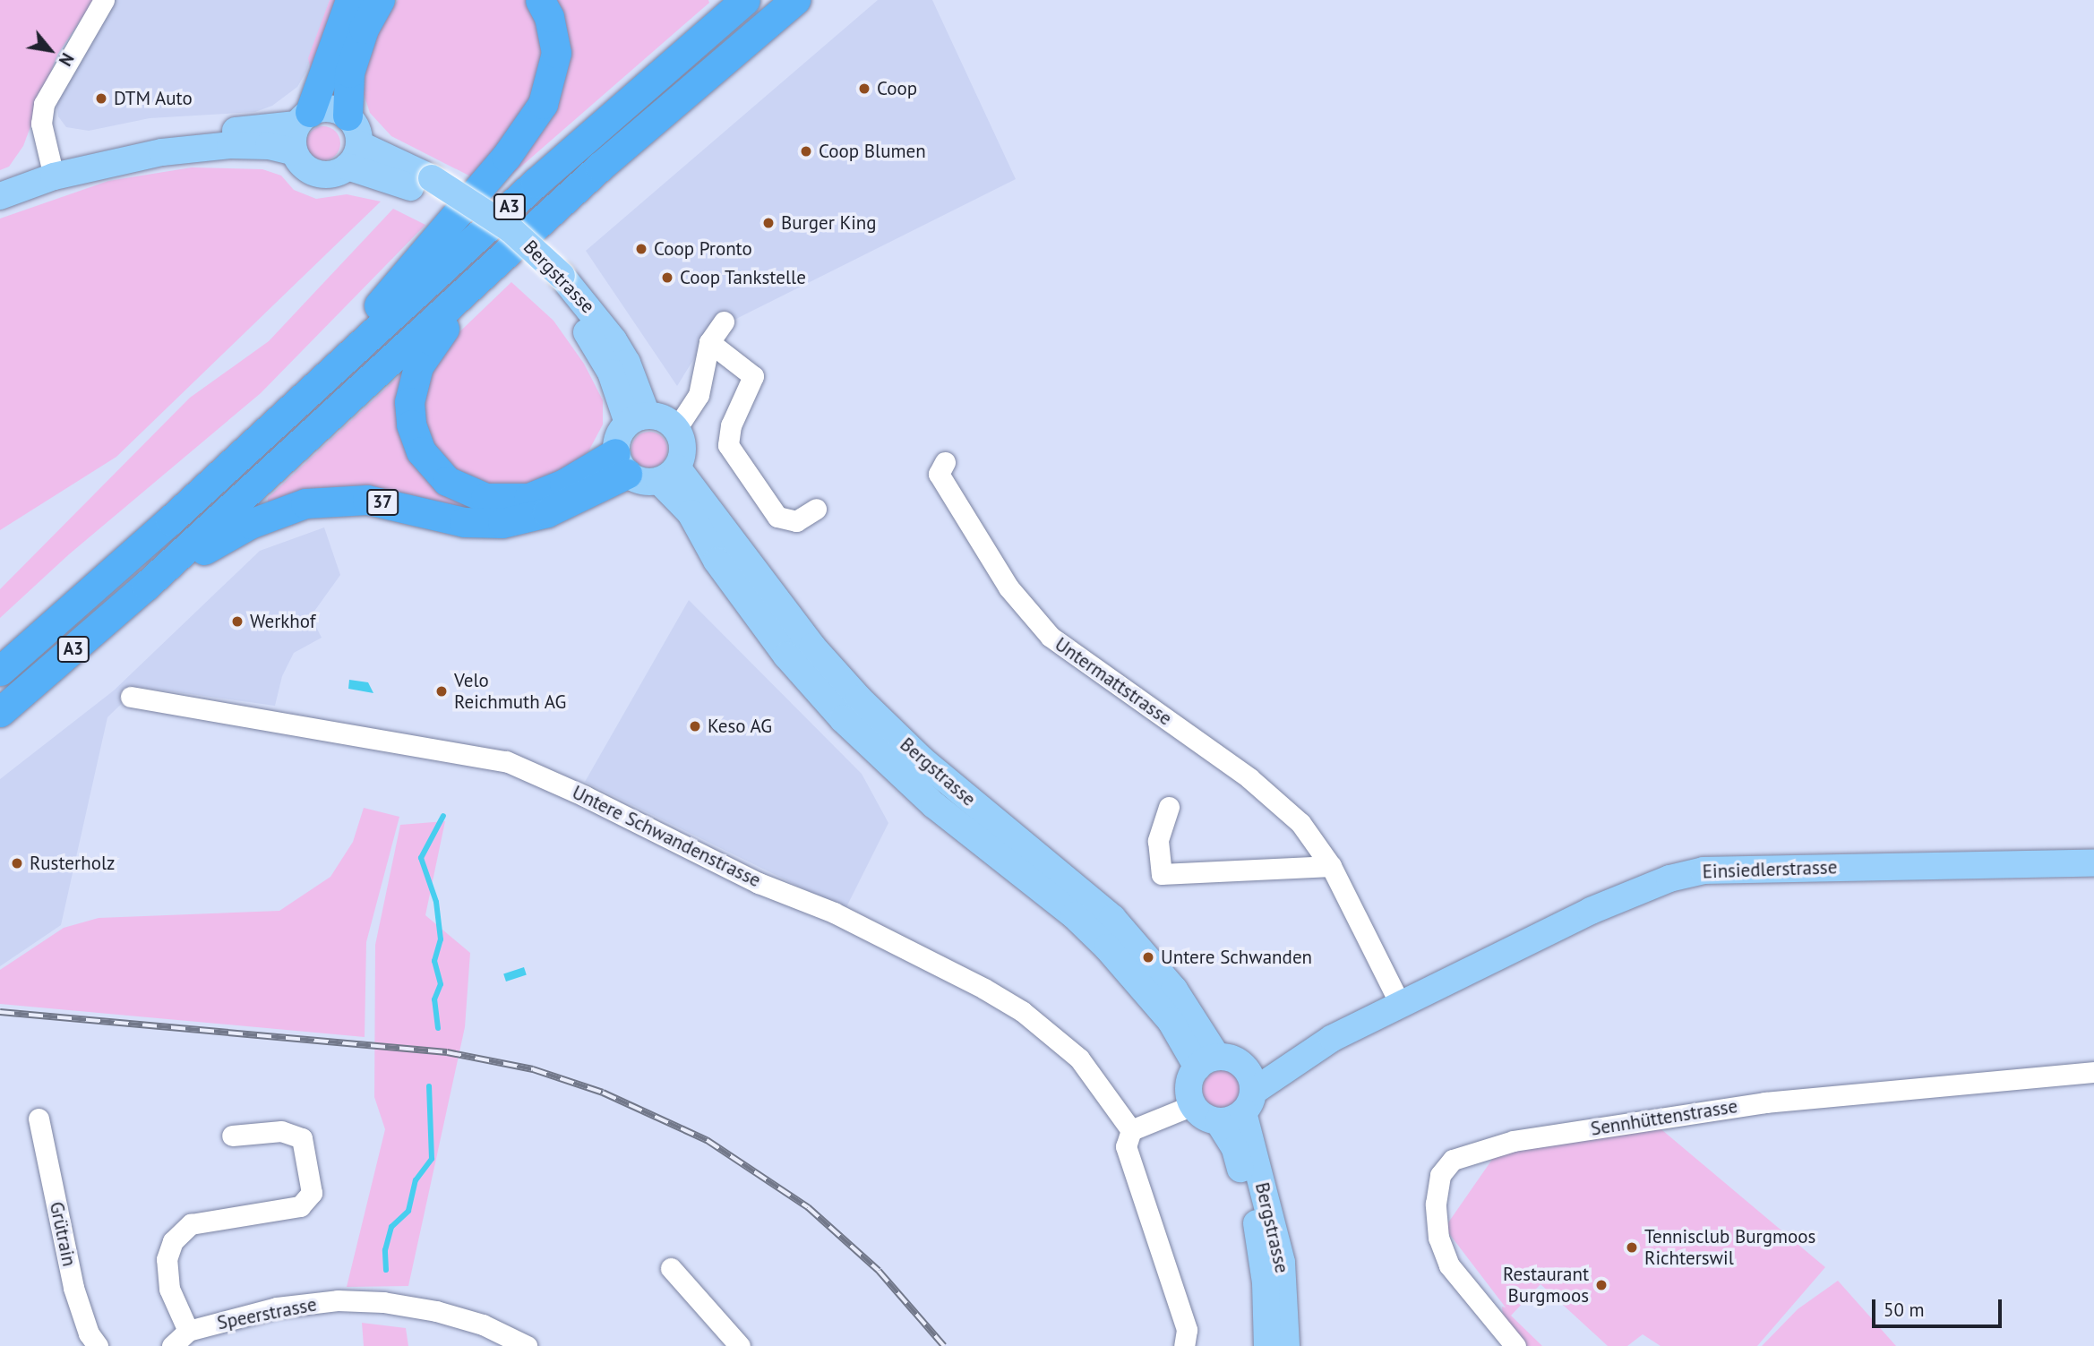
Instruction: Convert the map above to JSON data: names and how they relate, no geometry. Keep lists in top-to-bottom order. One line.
{"streets":{"highway":["A3","37"],"main road":["Bergstrasse","Einsiedlerstrasse"],"street":["Untermattstrasse","Untere Schwandenstrasse","Sennhüttenstrasse","Grütrain","Speerstrasse"]},"crossings":[["A3","37"],["Bergstrasse","37"],["Bergstrasse","Einsiedlerstrasse"],["Untermattstrasse","Einsiedlerstrasse"]],"places":["Coop","DTM Auto","Coop Blumen","Burger King","Coop Pronto","Coop Tankstelle","Werkhof","Velo Reichmuth AG","Keso AG","Rusterholz","Untere Schwanden","Tennisclub Burgmoos Richterswil","Restaurant Burgmoos"],"scale_bar":"50 m","north":"bottom right"}
